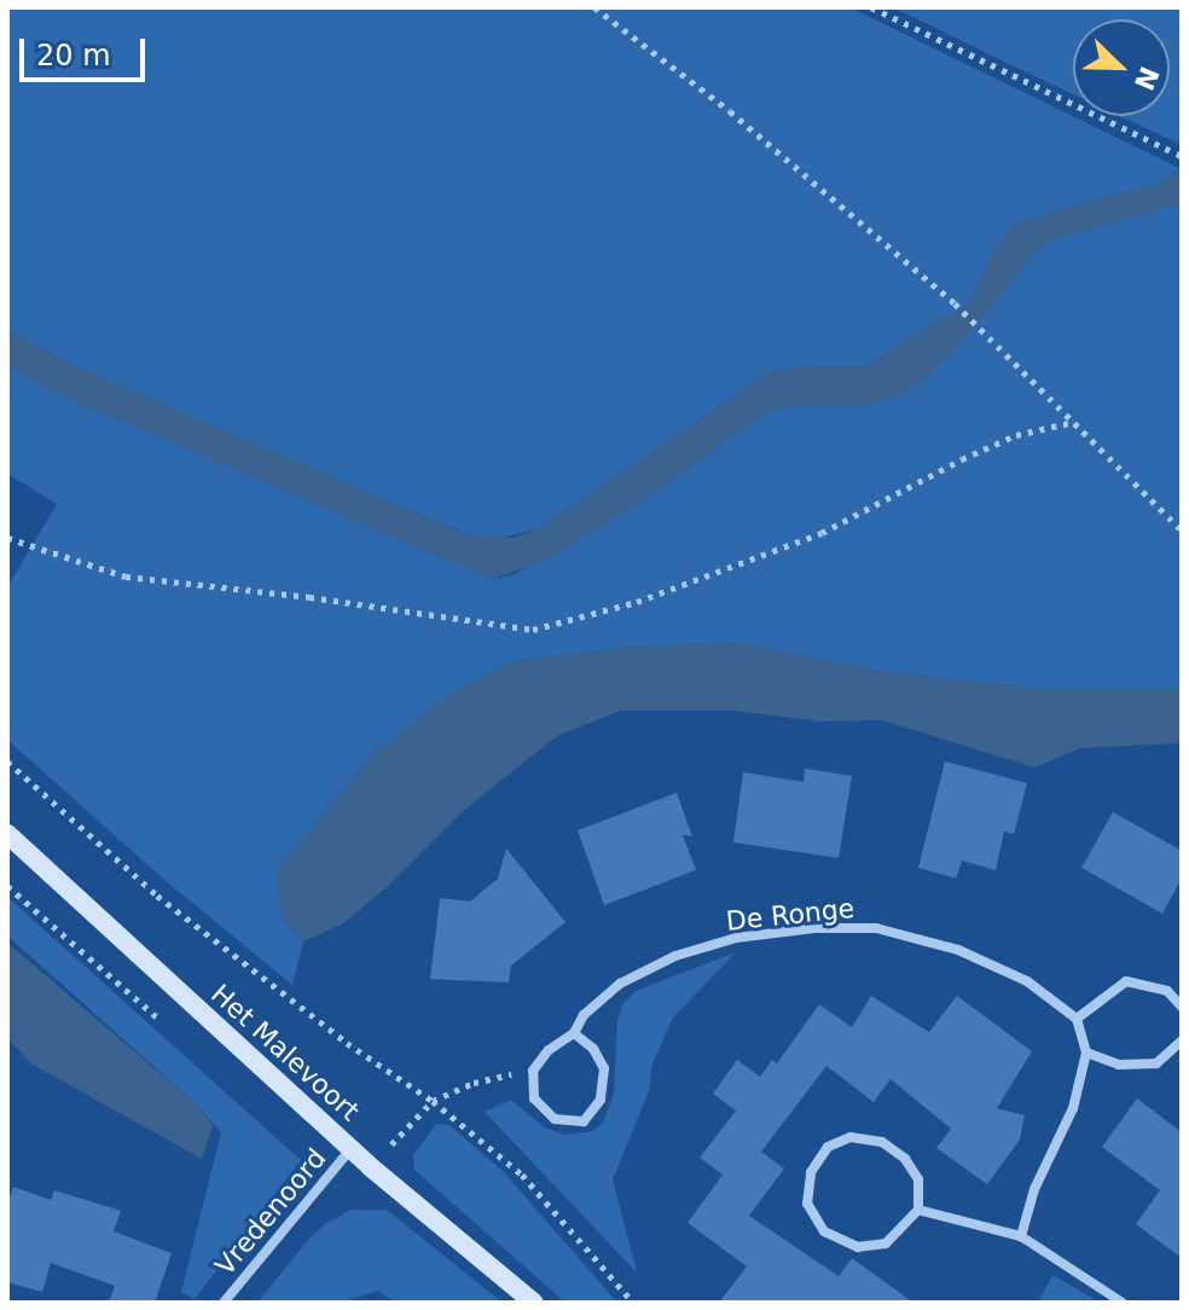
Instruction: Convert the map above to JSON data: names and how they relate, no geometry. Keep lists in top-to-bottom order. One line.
{"streets":{"street":["De Ronge","Het Malevoort","Vredenoord"]},"crossings":[["Het Malevoort","Vredenoord"]],"scale_bar":"20 m","north":"bottom right"}
